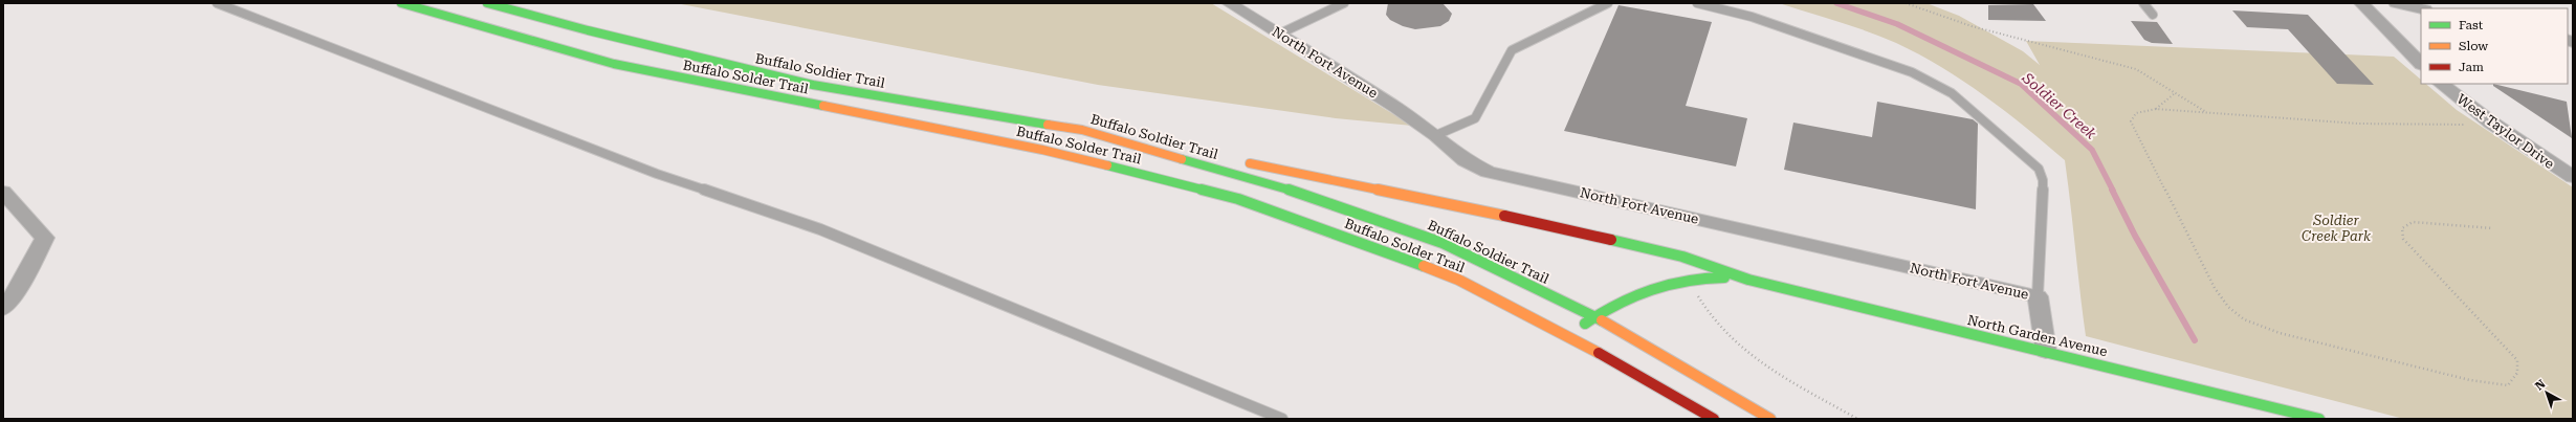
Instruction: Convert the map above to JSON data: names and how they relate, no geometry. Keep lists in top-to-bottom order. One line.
{"streets":{"main road":["Buffalo Soldier Trail","Buffalo Solder Trail","North Garden Avenue"],"street":["North Fort Avenue","West Taylor Drive"]},"crossings":[["North Fort Avenue","North Garden Avenue"]],"water":["Soldier Creek"],"parks":["Soldier Creek Park"],"legend":["Fast","Slow","Jam"],"north":"top left"}
